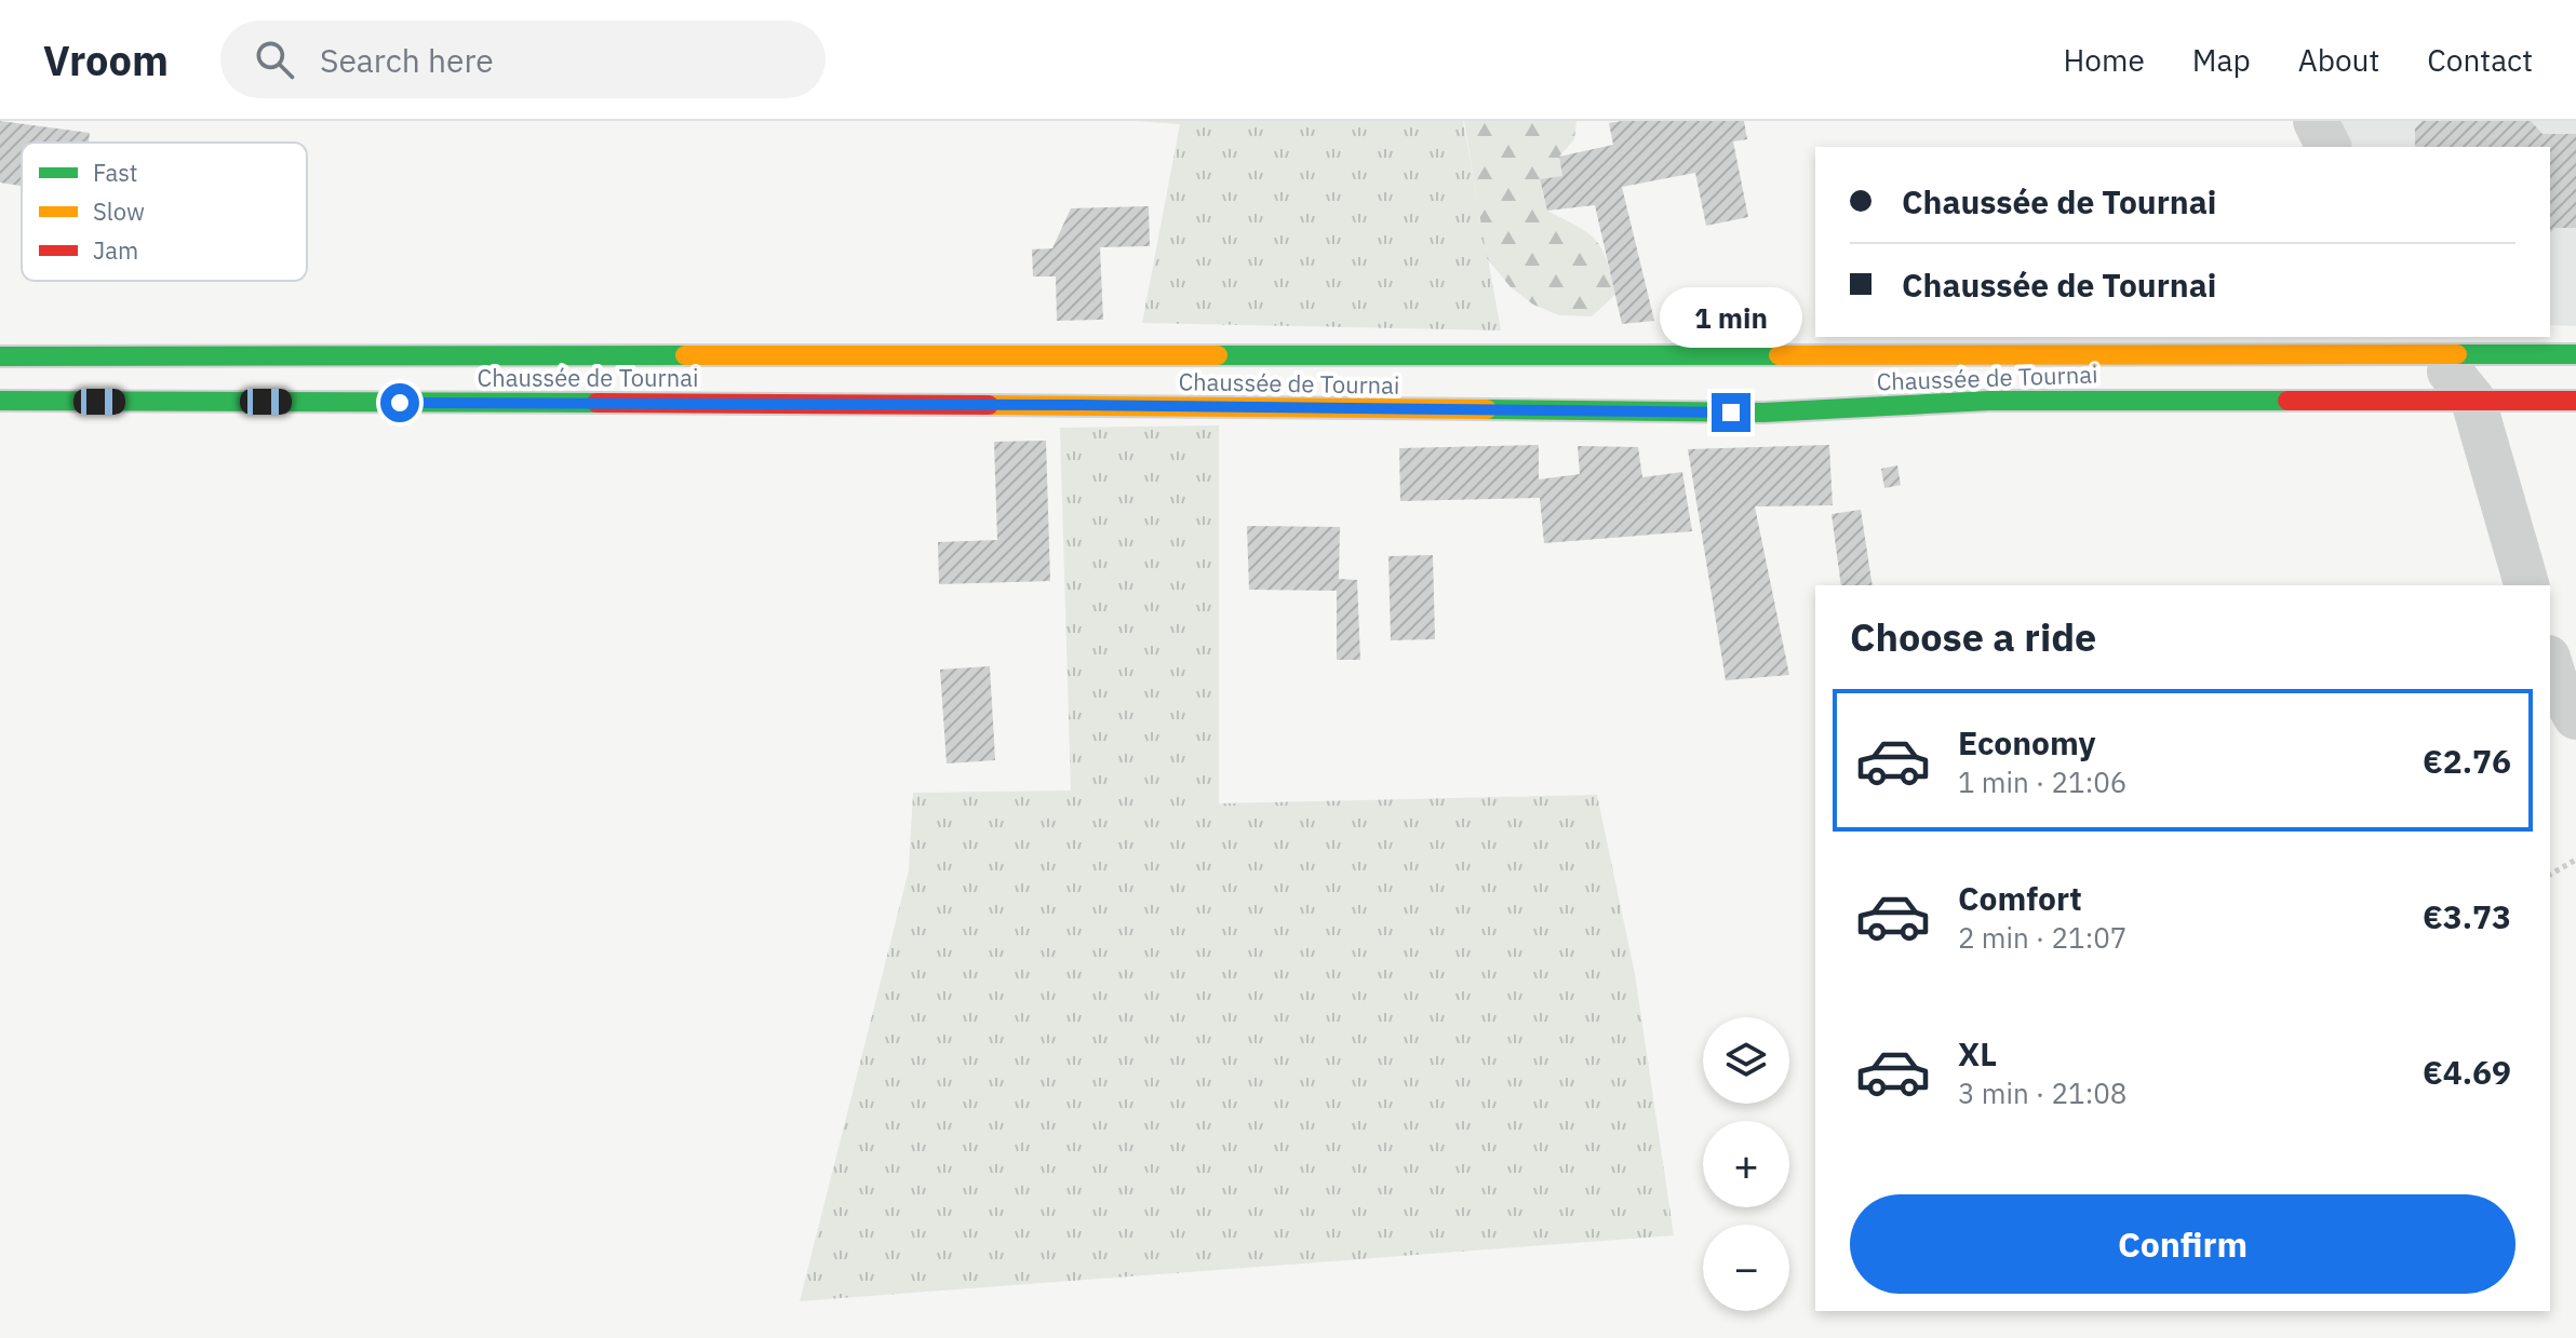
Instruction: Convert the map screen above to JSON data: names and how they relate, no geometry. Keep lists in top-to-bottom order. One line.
{"streets":{"main road":["Chaussée de Tournai"]},"legend":["Fast","Slow","Jam"],"page":{"header":"Vroom","search":"Search here","nav":["Home","Map","About","Contact"],"banner":["Chaussée de Tournai","Chaussée de Tournai"],"bubble":"1 min","heading":"Choose a ride","list":[{"name":"Economy","note":"1 min · 21:06","value":"€2.76"},{"name":"Comfort","note":"2 min · 21:07","value":"€3.73"},{"name":"XL","note":"3 min · 21:08","value":"€4.69"}],"map_buttons":["+","−"],"buttons":"Confirm"}}
